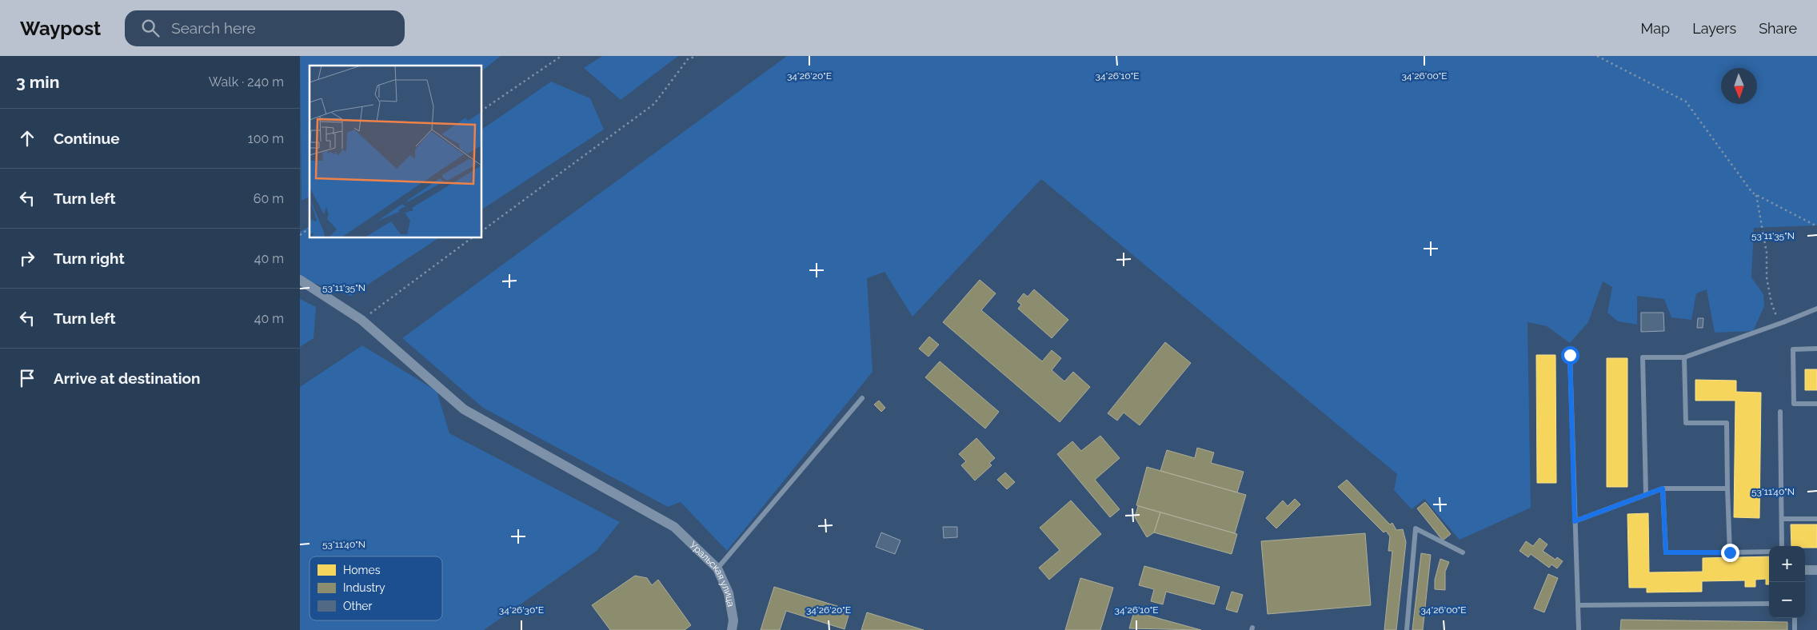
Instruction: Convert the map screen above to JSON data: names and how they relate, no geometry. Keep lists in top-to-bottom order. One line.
{"streets":{"street":["Уральская улица"]},"legend":["Homes","Industry","Other"],"north":"bottom","page":{"header":"Waypost","search":"Search here","nav":["Map","Layers","Share"],"heading":["3 min","Walk · 240 m"],"list":[["Continue","100 m"],["Turn left","60 m"],["Turn right","40 m"],["Turn left","40 m"],"Arrive at destination"],"map_buttons":["+","−"]},"coordinates":["34°26'20\"E","34°26'10\"E","34°26'00\"E","53°11'35\"N","53°11'40\"N","34°26'30\"E"]}
